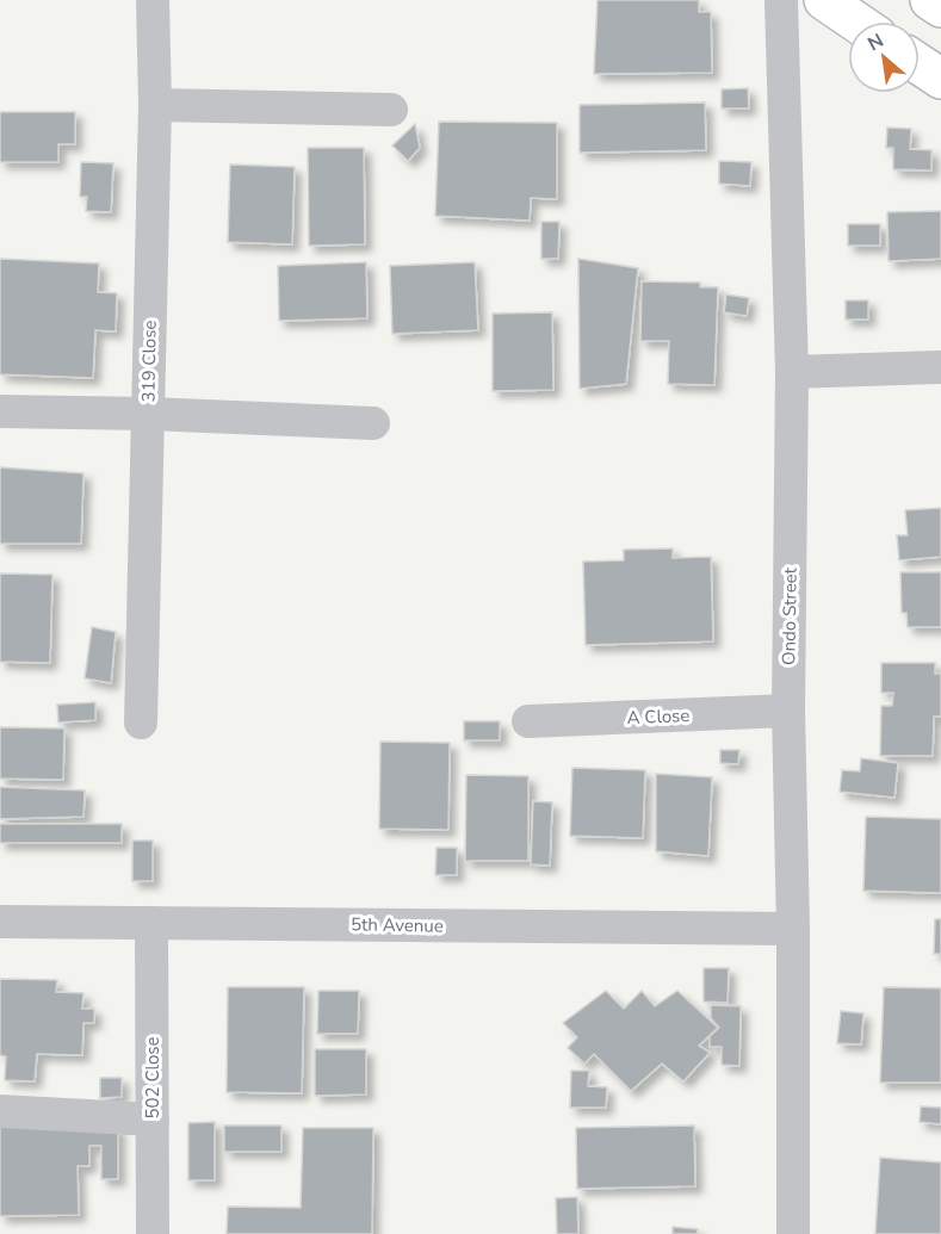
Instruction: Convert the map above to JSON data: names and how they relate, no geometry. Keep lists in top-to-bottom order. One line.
{"streets":{"street":["319 Close","Ondo Street","A Close","5th Avenue","502 Close"]},"crossings":[["Ondo Street","A Close"],["Ondo Street","5th Avenue"],["5th Avenue","502 Close"]],"north":"top left"}
